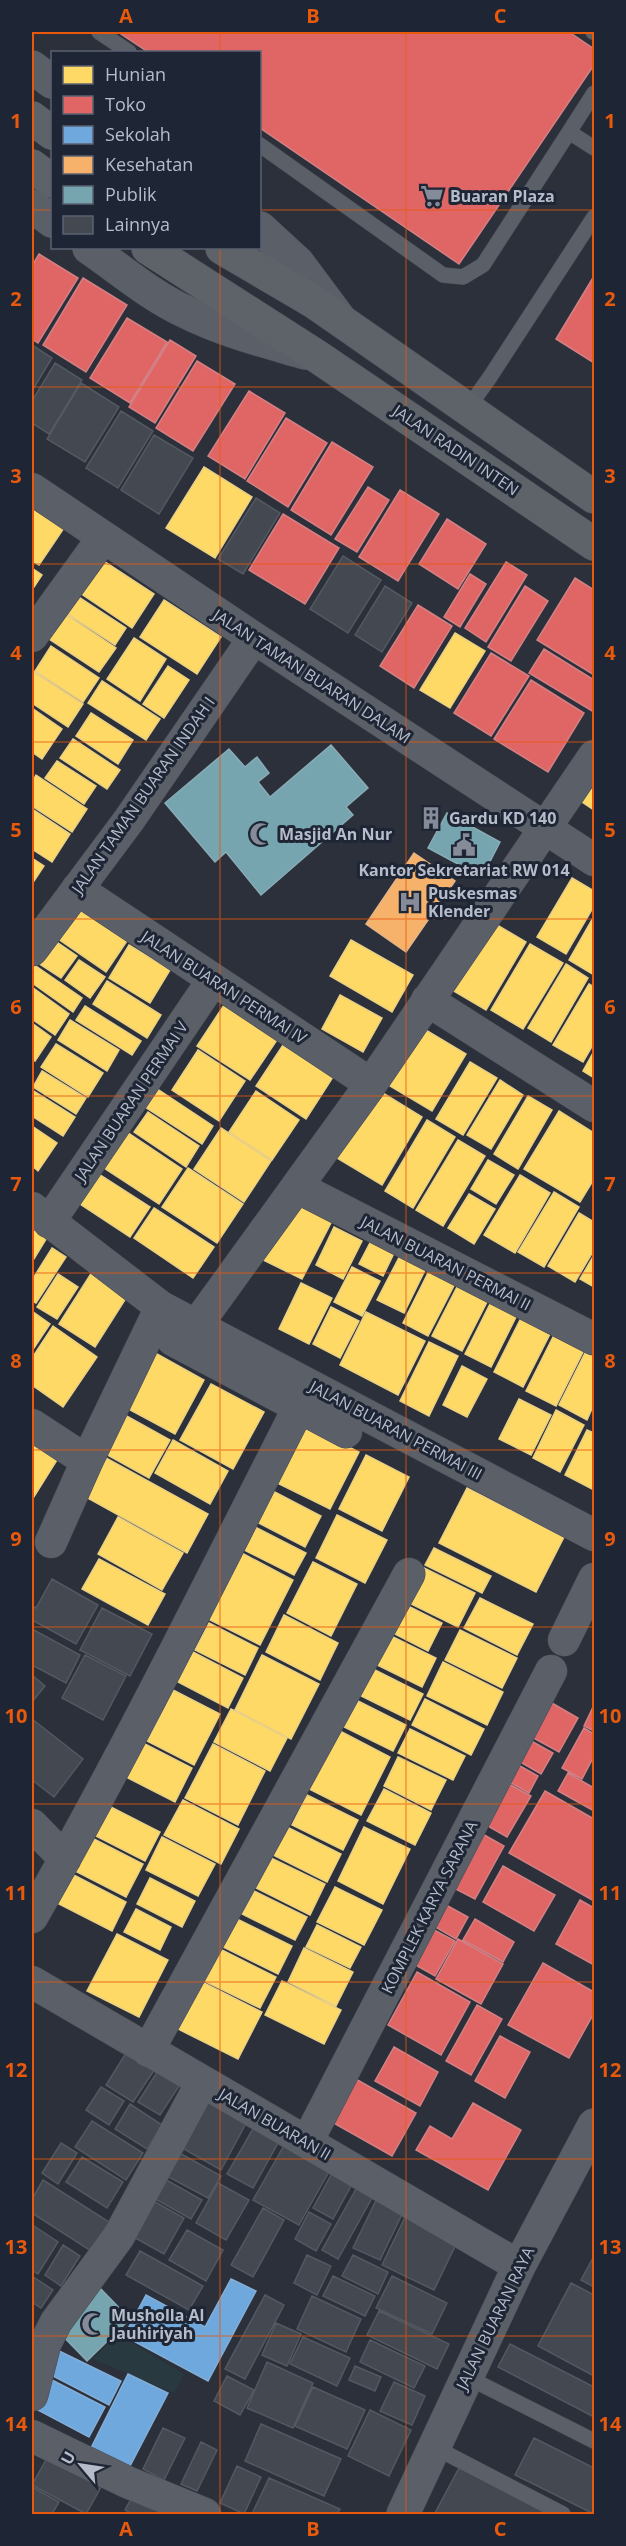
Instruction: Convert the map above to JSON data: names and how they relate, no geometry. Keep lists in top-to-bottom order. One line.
{"streets":{"main road":["JALAN RADIN INTEN"],"street":["JALAN TAMAN BUARAN DALAM","JALAN TAMAN BUARAN INDAH I","JALAN BUARAN PERMAI IV","JALAN BUARAN PERMAI V","JALAN BUARAN PERMAI II","JALAN BUARAN PERMAI III","KOMPLEK KARYA SARANA","JALAN BUARAN II","JALAN BUARAN RAYA"]},"crossings":[["JALAN TAMAN BUARAN DALAM","JALAN TAMAN BUARAN INDAH I"],["JALAN TAMAN BUARAN INDAH I","JALAN BUARAN PERMAI IV"],["JALAN BUARAN PERMAI IV","JALAN BUARAN PERMAI V"],["KOMPLEK KARYA SARANA","JALAN BUARAN II"],["JALAN BUARAN II","JALAN BUARAN RAYA"]],"places":{"supermarket":["Buaran Plaza"],"building":["Gardu KD 140"],"mosque":["Masjid An Nur","Musholla Al Jauhiriyah"],"public building":["Kantor Sekretariat RW 014"],"hospital":["Puskesmas Klender"]},"legend":["Hunian","Toko","Sekolah","Kesehatan","Publik","Lainnya"],"north":"top left","grid":{"columns":["A","B","C"],"rows":["1","2","3","4","5","6","7","8","9","10","11","12","13","14"]}}
